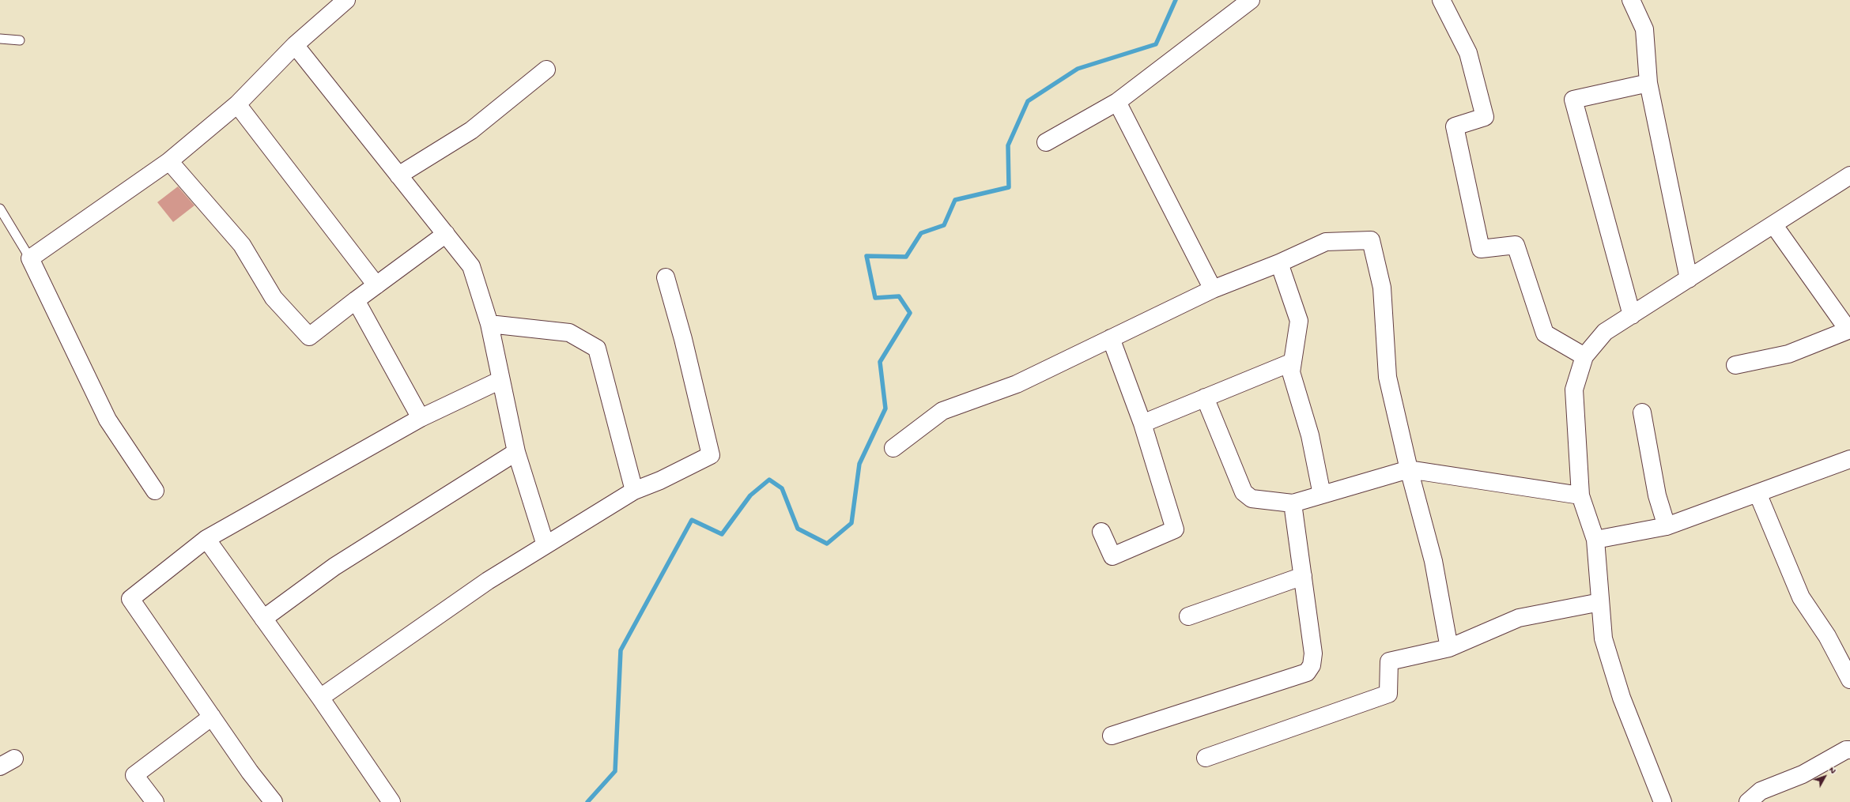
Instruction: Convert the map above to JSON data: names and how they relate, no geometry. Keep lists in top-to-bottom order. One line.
{"north":"top right"}
